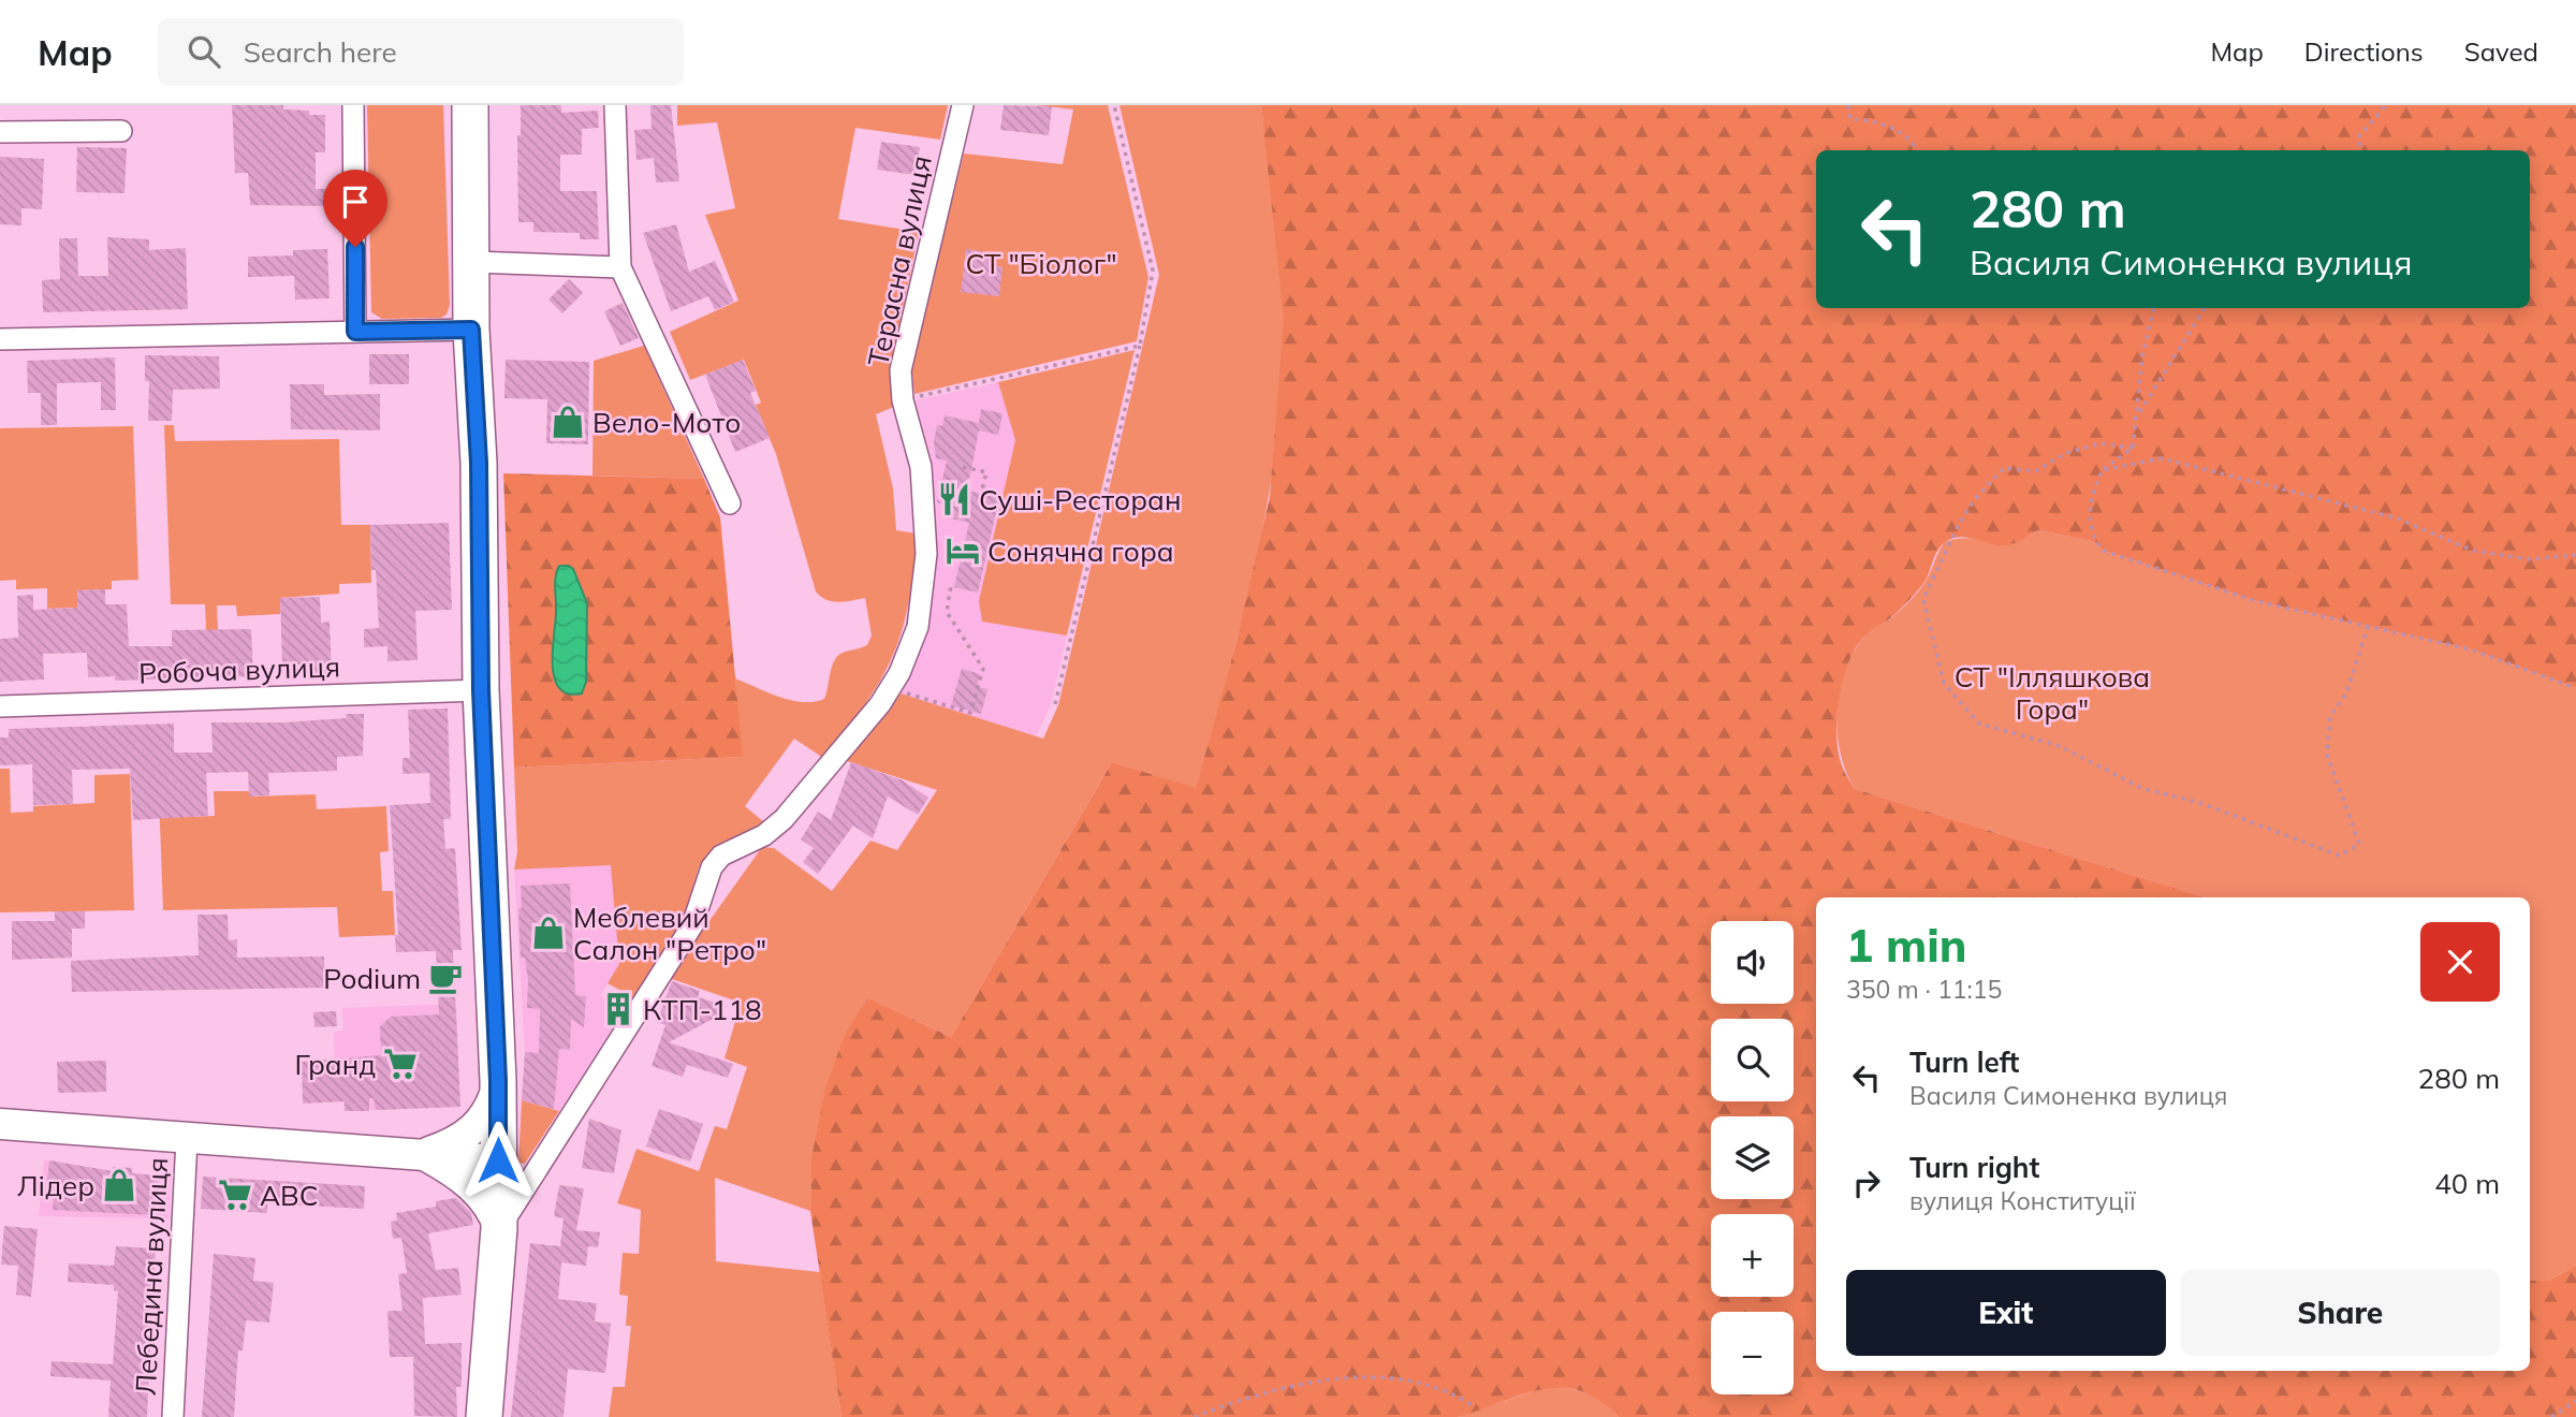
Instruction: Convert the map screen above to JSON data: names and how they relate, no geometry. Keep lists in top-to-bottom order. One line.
{"streets":{"street":["Терасна вулиця","Робоча вулиця","Лебедина вулиця"]},"parks":["СТ \"Біолог\"","СТ \"Ілляшкова Гора\""],"places":{"shop":["Вело-Мото","Меблевий Салон \"Ретро\"","Лідер"],"restaurant":["Суші-Ресторан"],"hotel":["Сонячна гора"],"cafe":["Podium"],"building":["КТП-118"],"supermarket":["Гранд","ABC"]},"page":{"header":"Map","search":"Search here","nav":["Map","Directions","Saved"],"turn":["280 m","Василя Симоненка вулиця"],"heading":["1 min","350 m · 11:15"],"map_buttons":["+","−"],"list":[{"name":"Turn left","note":"Василя Симоненка вулиця","value":"280 m"},{"name":"Turn right","note":"вулиця Конституції","value":"40 m"}],"buttons":["Exit","Share"]}}
